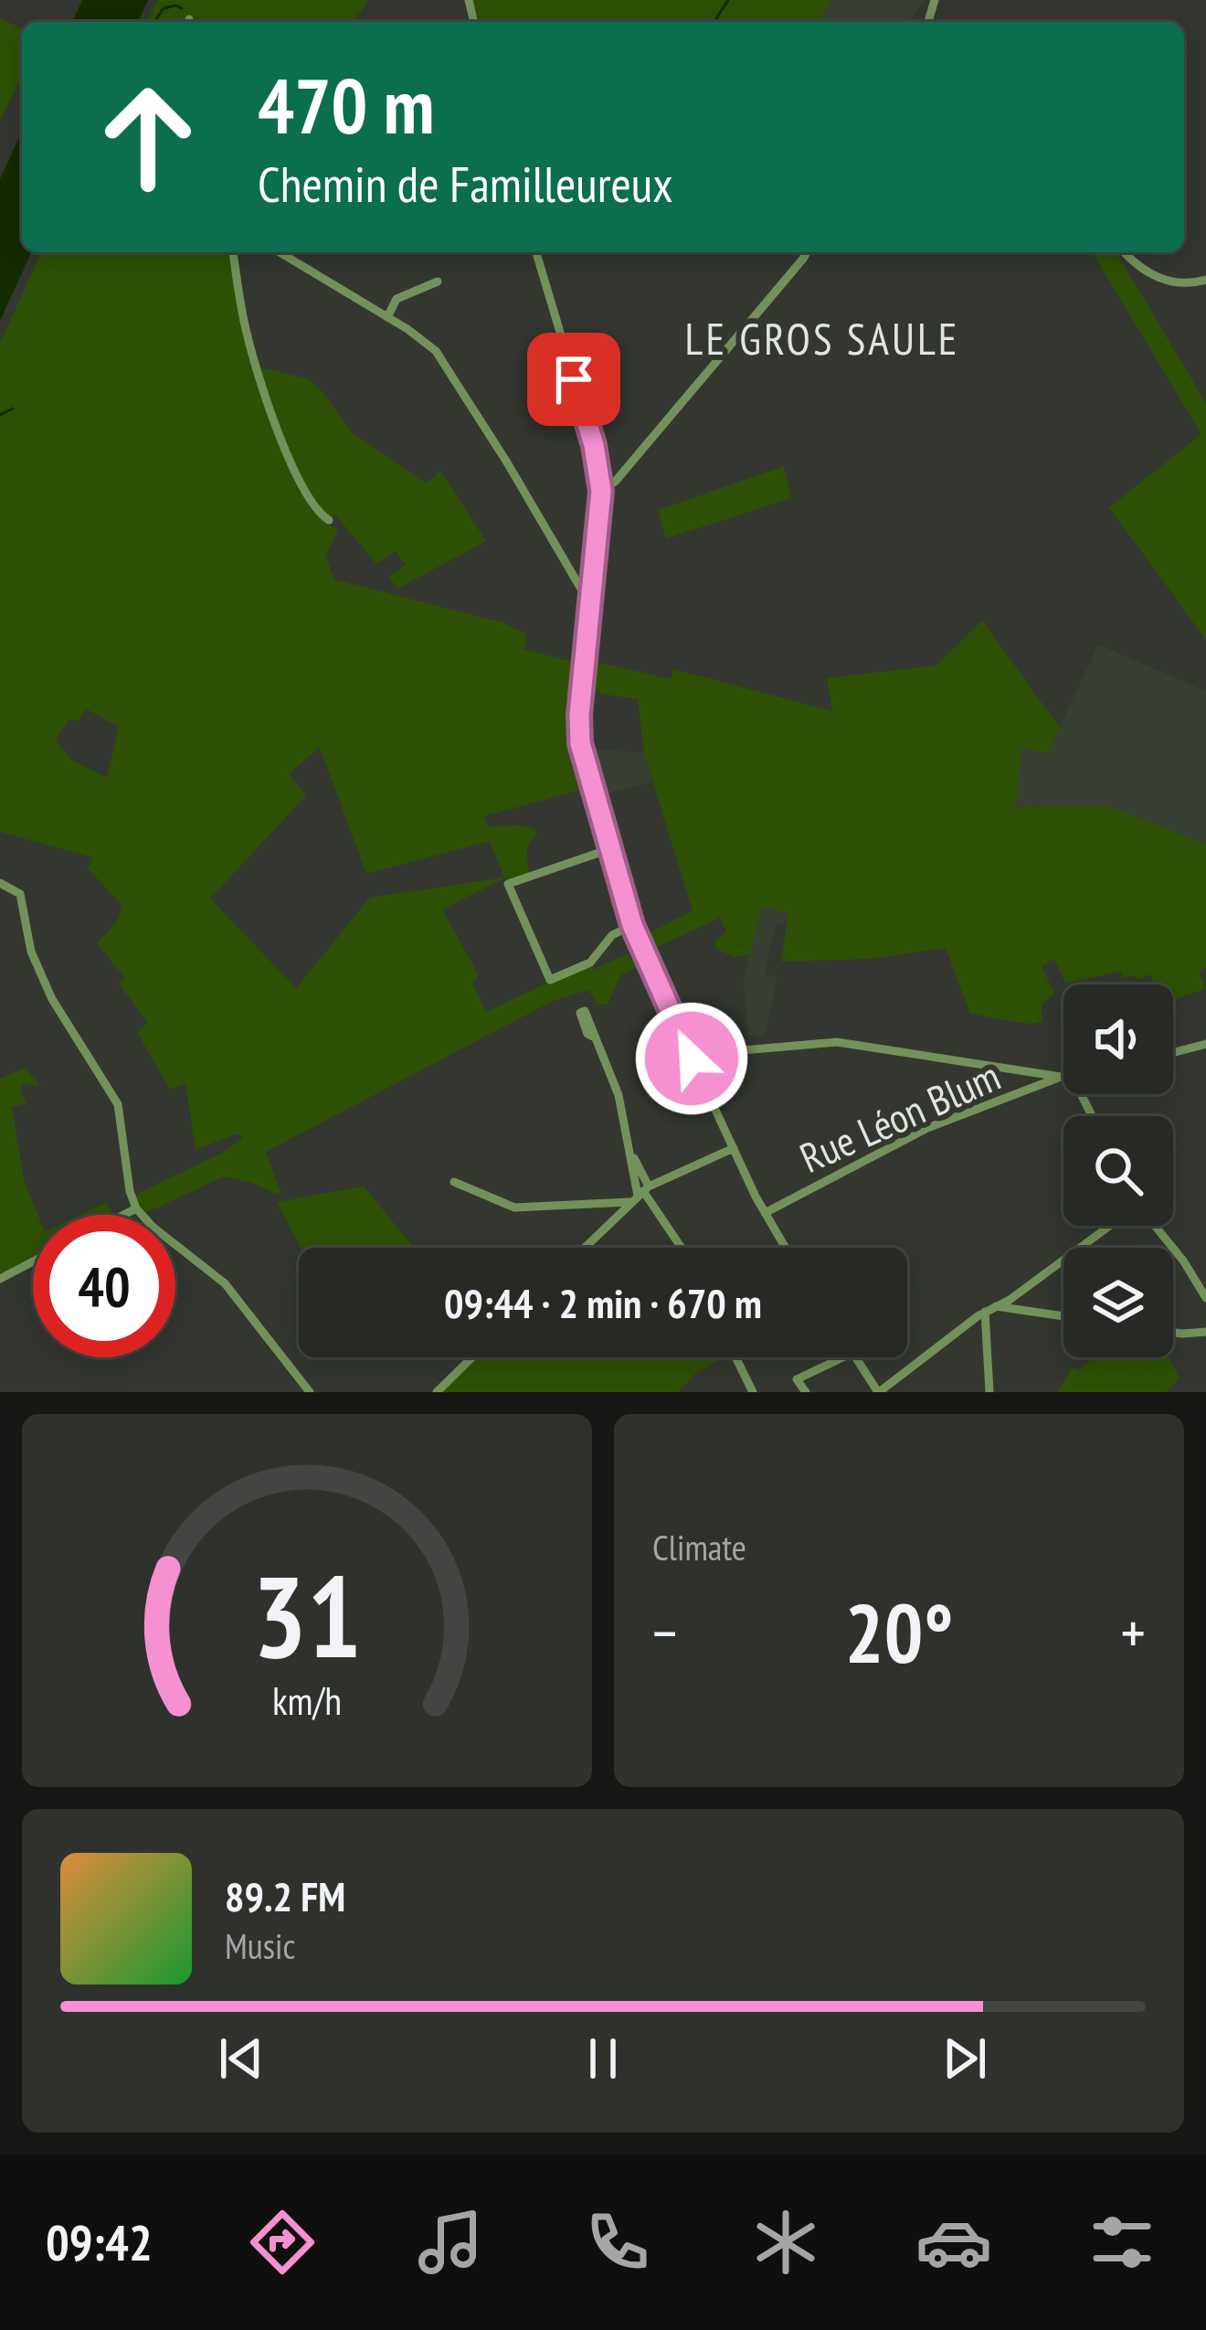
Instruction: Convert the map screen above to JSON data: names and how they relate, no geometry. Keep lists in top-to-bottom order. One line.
{"streets":{"street":["Rue Léon Blum"]},"districts":["LE GROS SAULE"],"page":{"turn":["470 m","Chemin de Familleureux"],"limit":"40","trip":"09:44 · 2 min · 670 m","tile":"Climate","heat":["−","20°","+"],"song":["89.2 FM","Music"],"tabs":"09:42","gauge":["31","km/h"]}}
